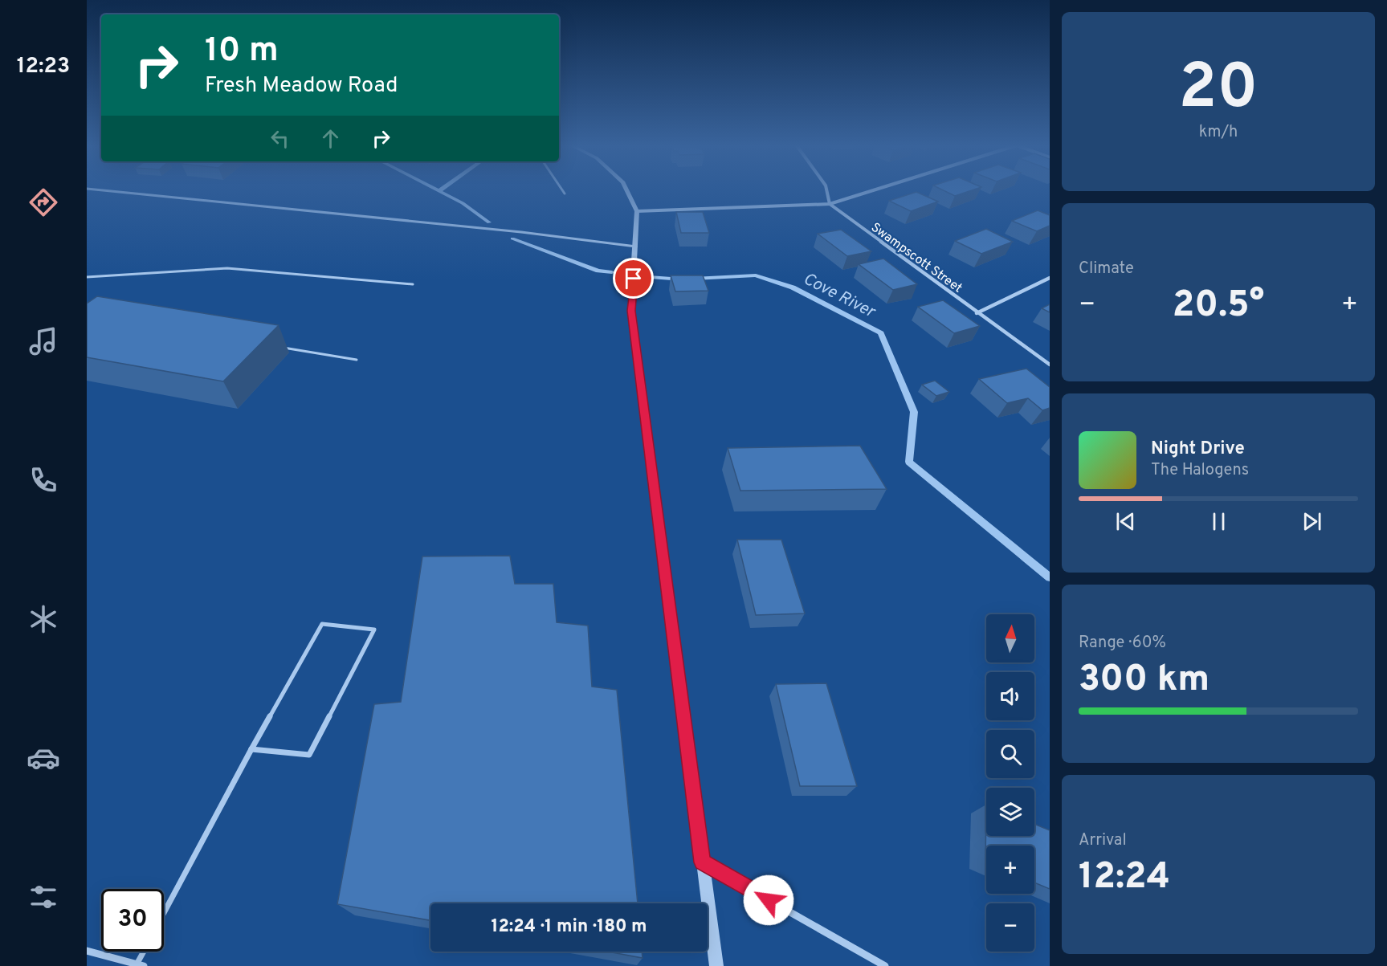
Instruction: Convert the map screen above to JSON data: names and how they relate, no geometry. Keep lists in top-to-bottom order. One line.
{"streets":{"street":["Swampscott Street"]},"water":["Cove River"],"north":"top","page":{"tabs":"12:23","tile":[["20","km/h"],"Climate",["Range · 60%","300 km"],["Arrival","12:24"]],"turn":["10 m","Fresh Meadow Road"],"heat":["−","20.5°","+"],"song":["Night Drive","The Halogens"],"map_buttons":["+","−"],"limit":"30","trip":"12:24 · 1 min · 180 m"}}
